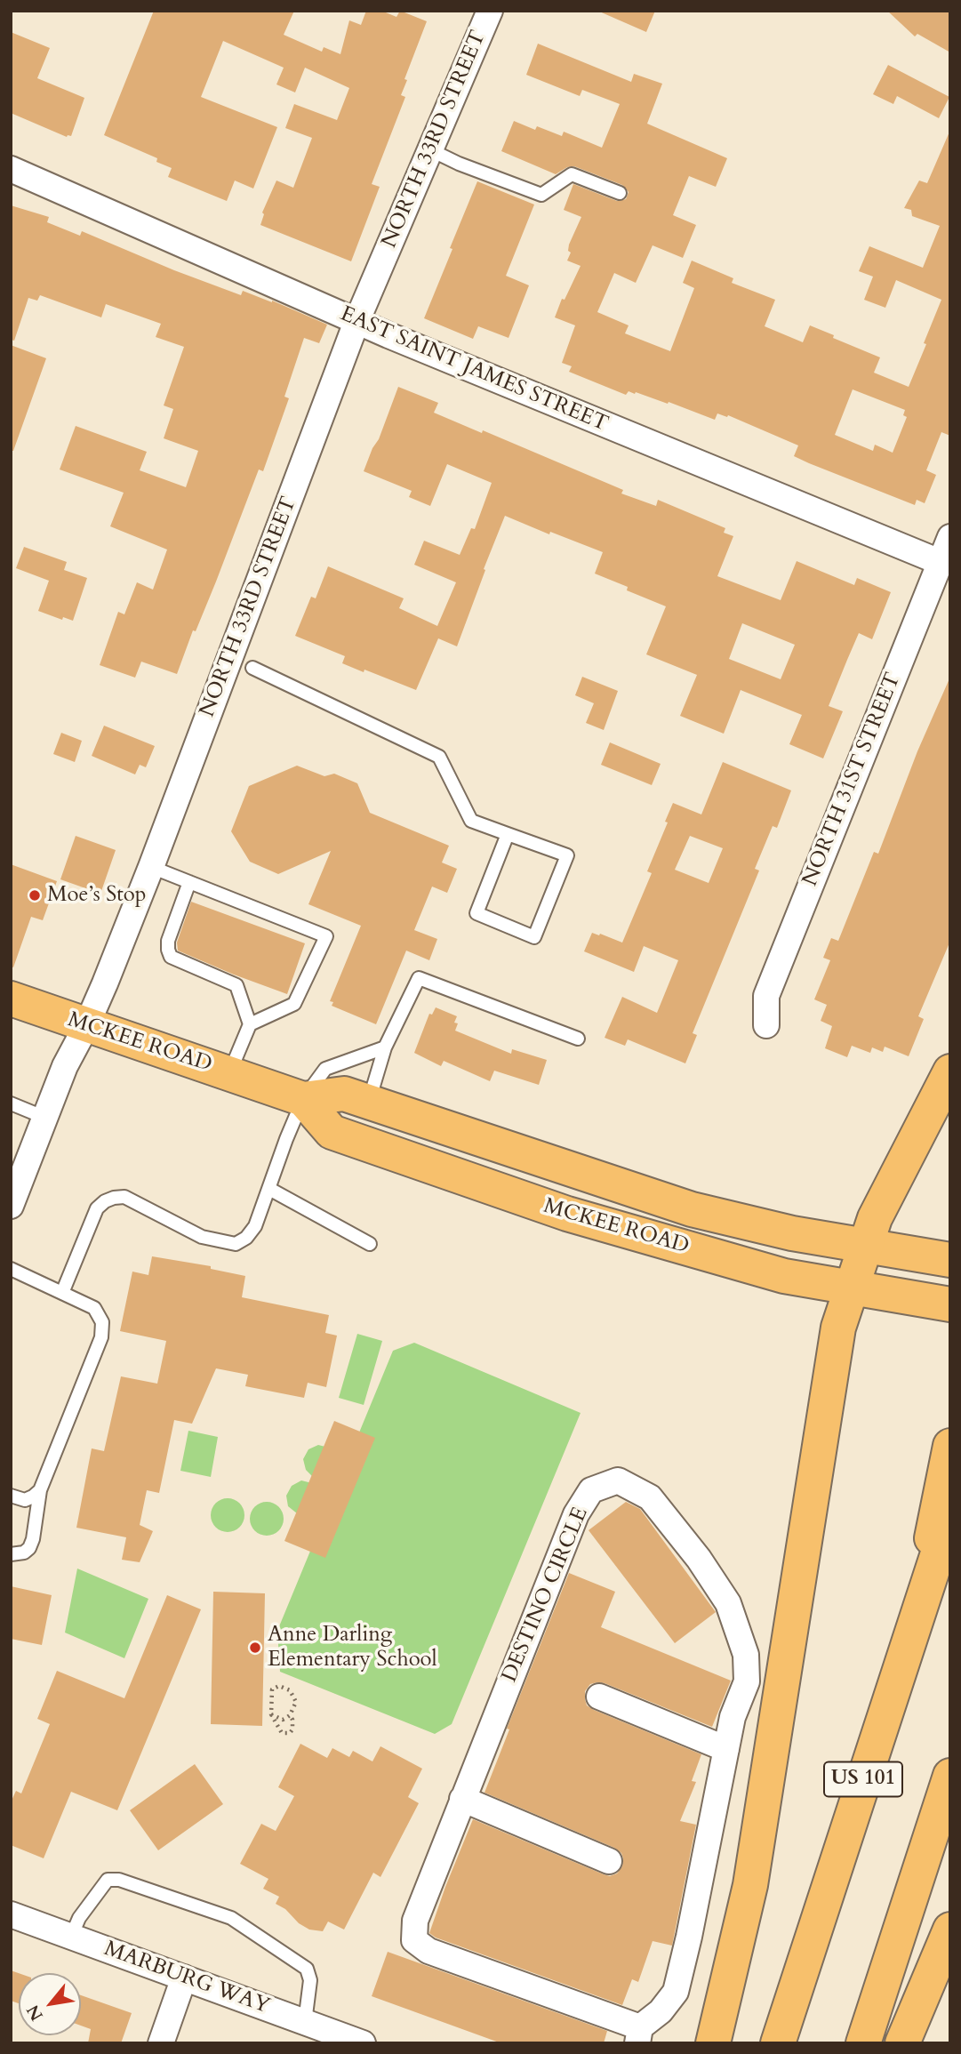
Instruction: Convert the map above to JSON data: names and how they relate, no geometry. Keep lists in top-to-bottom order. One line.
{"streets":{"main road":["MCKEE ROAD","US 101"],"street":["NORTH 33RD STREET","EAST SAINT JAMES STREET","NORTH 31ST STREET","DESTINO CIRCLE","MARBURG WAY"]},"crossings":[["NORTH 33RD STREET","EAST SAINT JAMES STREET"],["NORTH 33RD STREET","MCKEE ROAD"],["EAST SAINT JAMES STREET","NORTH 31ST STREET"]],"places":["Moe’s Stop","Anne Darling Elementary School"],"north":"bottom left"}
